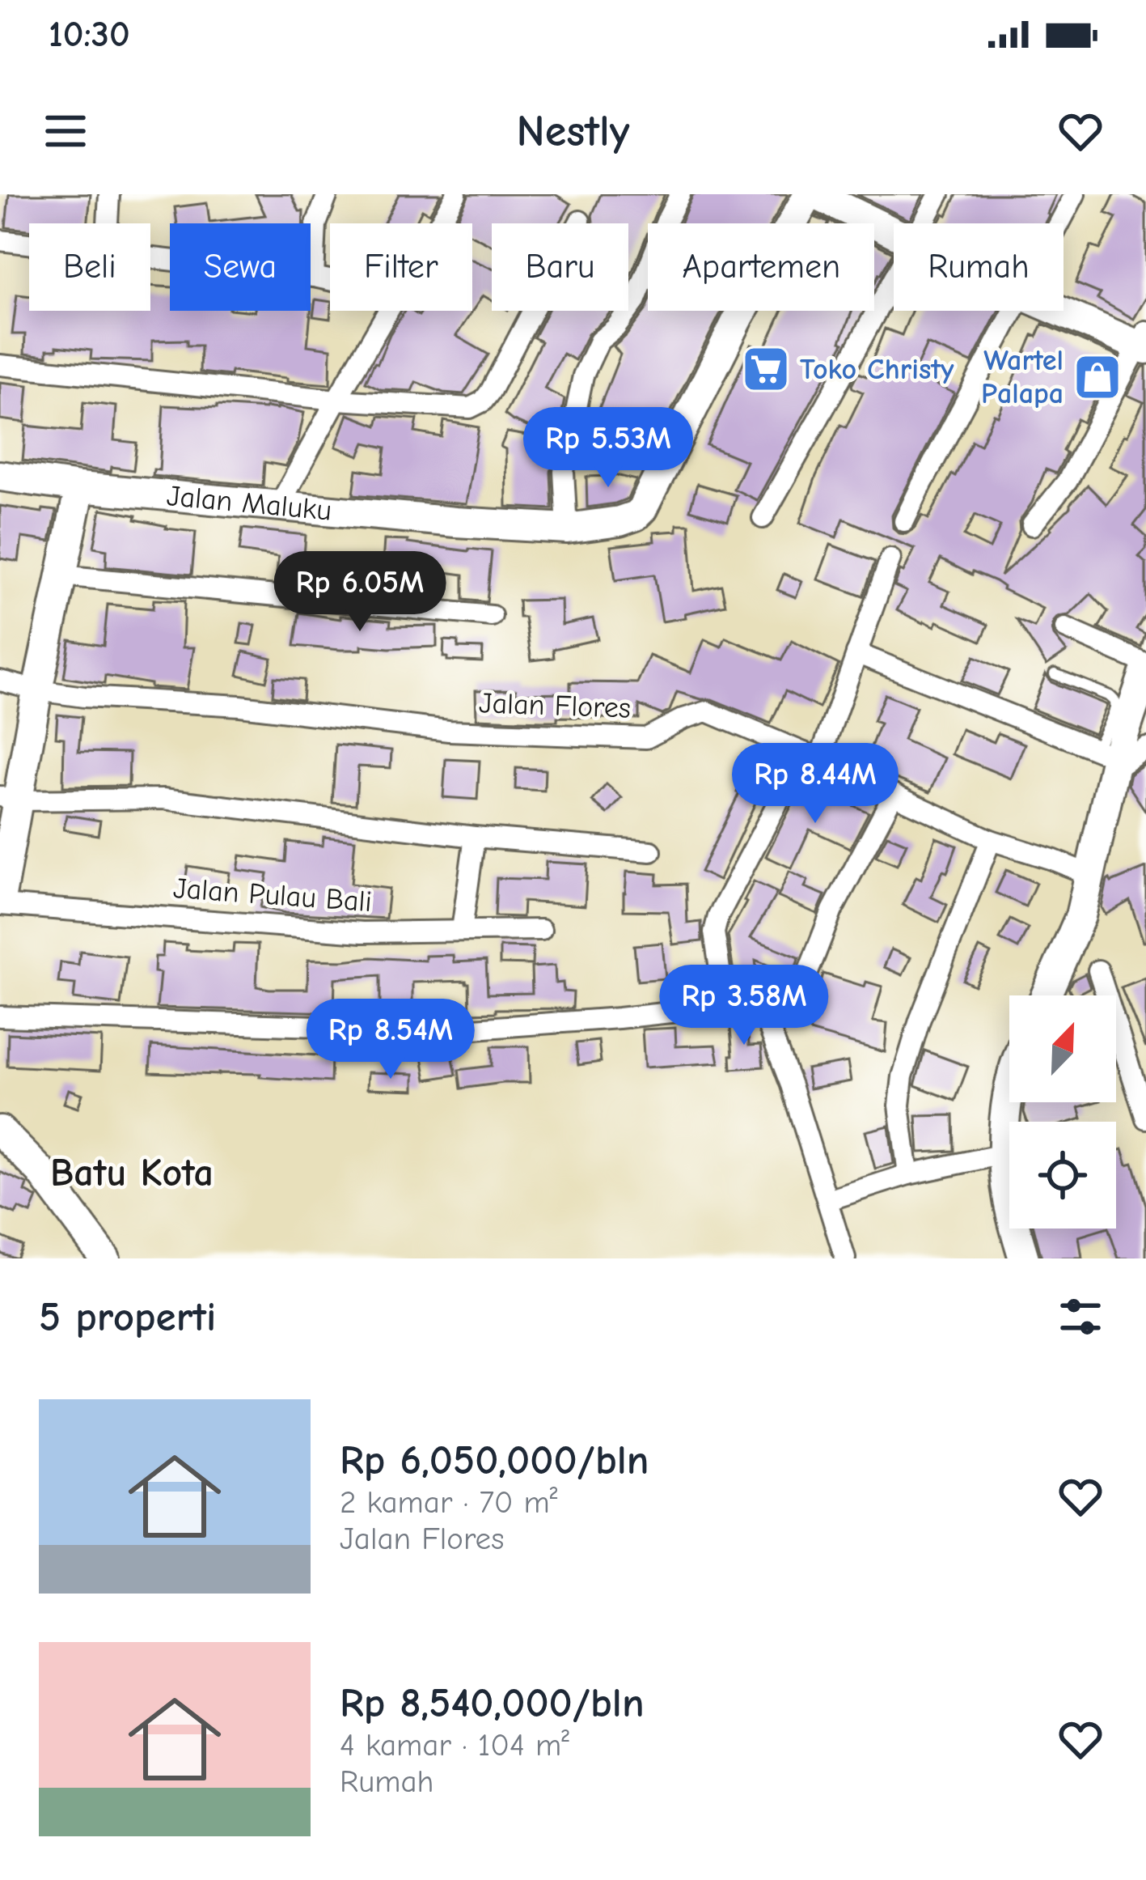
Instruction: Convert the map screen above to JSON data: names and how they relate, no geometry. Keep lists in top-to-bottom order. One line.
{"streets":{"main road":["Jalan Maluku"],"street":["Jalan Flores","Jalan Pulau Bali"]},"districts":["Batu Kota"],"places":{"supermarket":["Toko Christy"],"shop":["Wartel Palapa"]},"north":"top right","page":{"status":"10:30","header":"Nestly","chip":["Beli","Sewa","Filter","Baru","Apartemen","Rumah"],"price":["Rp 5.53M","Rp 6.05M","Rp 8.44M","Rp 3.58M","Rp 8.54M"],"heading":"5 properti","list":[{"name":"Rp 6,050,000/bln","note":"2 kamar · 70 m² · Jalan Flores"},{"name":"Rp 8,540,000/bln","note":"4 kamar · 104 m² · Rumah"}]}}
